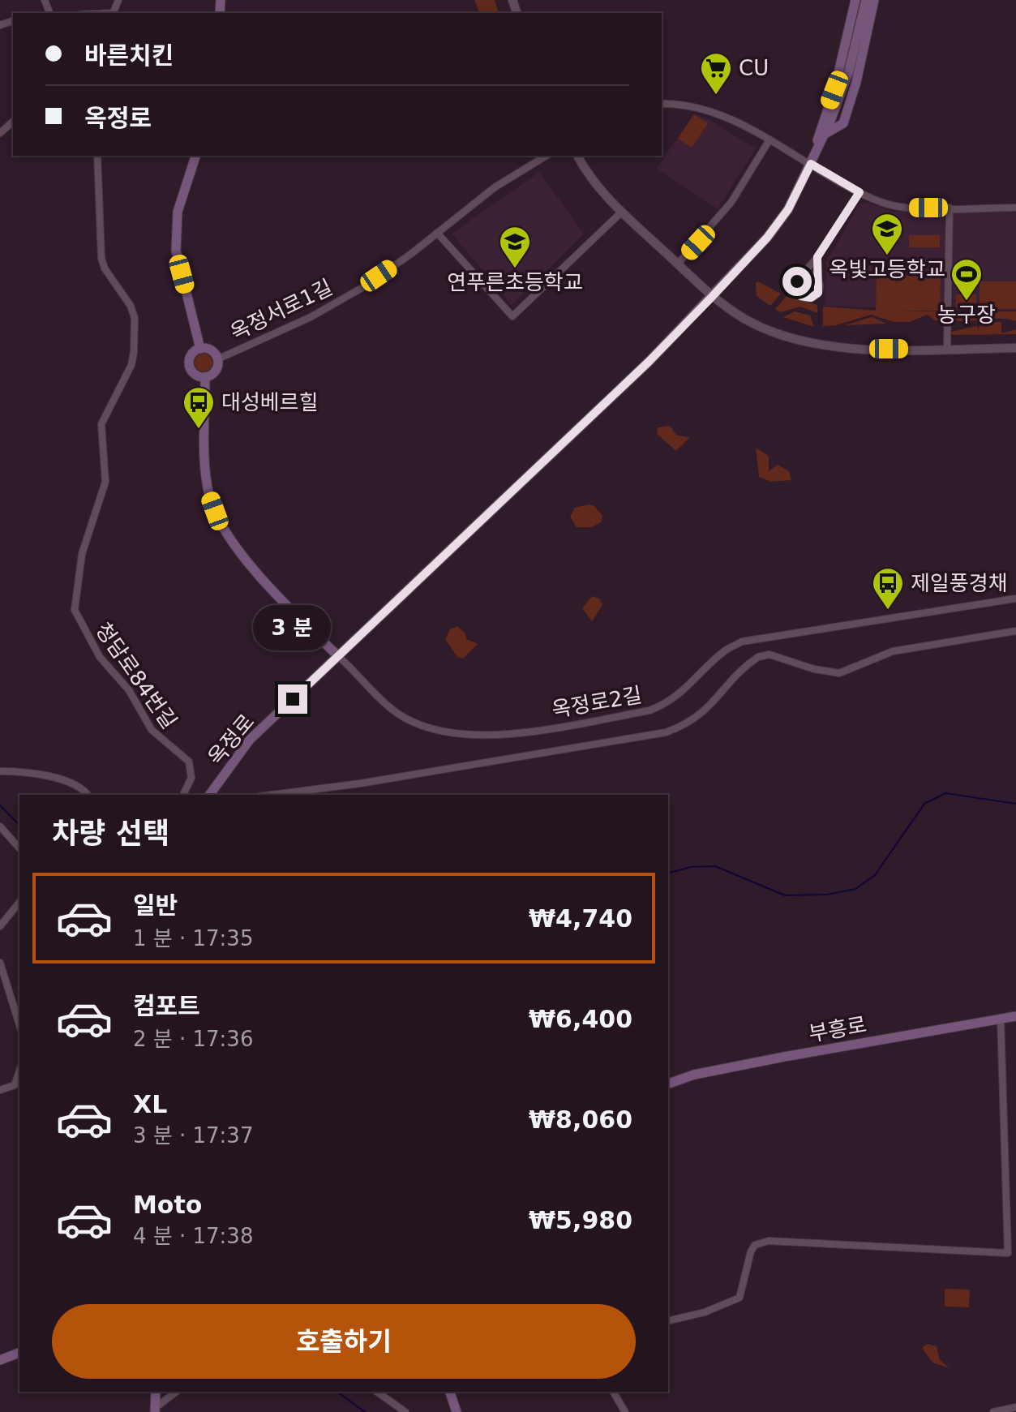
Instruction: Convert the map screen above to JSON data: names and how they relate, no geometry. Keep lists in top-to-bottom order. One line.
{"streets":{"main road":["옥정로","부흥로"],"street":["옥정서로1길","청담로84번길","옥정로2길"]},"crossings":[["옥정로2길","옥정로"]],"places":{"supermarket":["CU"],"school or university":["옥빛고등학교","연푸른초등학교"],"sports":["농구장"],"bus stop":["대성베르힐","제일풍경채"]},"page":{"banner":["바른치킨","옥정로"],"bubble":"3 분","heading":"차량 선택","list":[{"name":"일반","note":"1 분 · 17:35","value":"₩4,740"},{"name":"컴포트","note":"2 분 · 17:36","value":"₩6,400"},{"name":"XL","note":"3 분 · 17:37","value":"₩8,060"},{"name":"Moto","note":"4 분 · 17:38","value":"₩5,980"}],"buttons":"호출하기"}}
